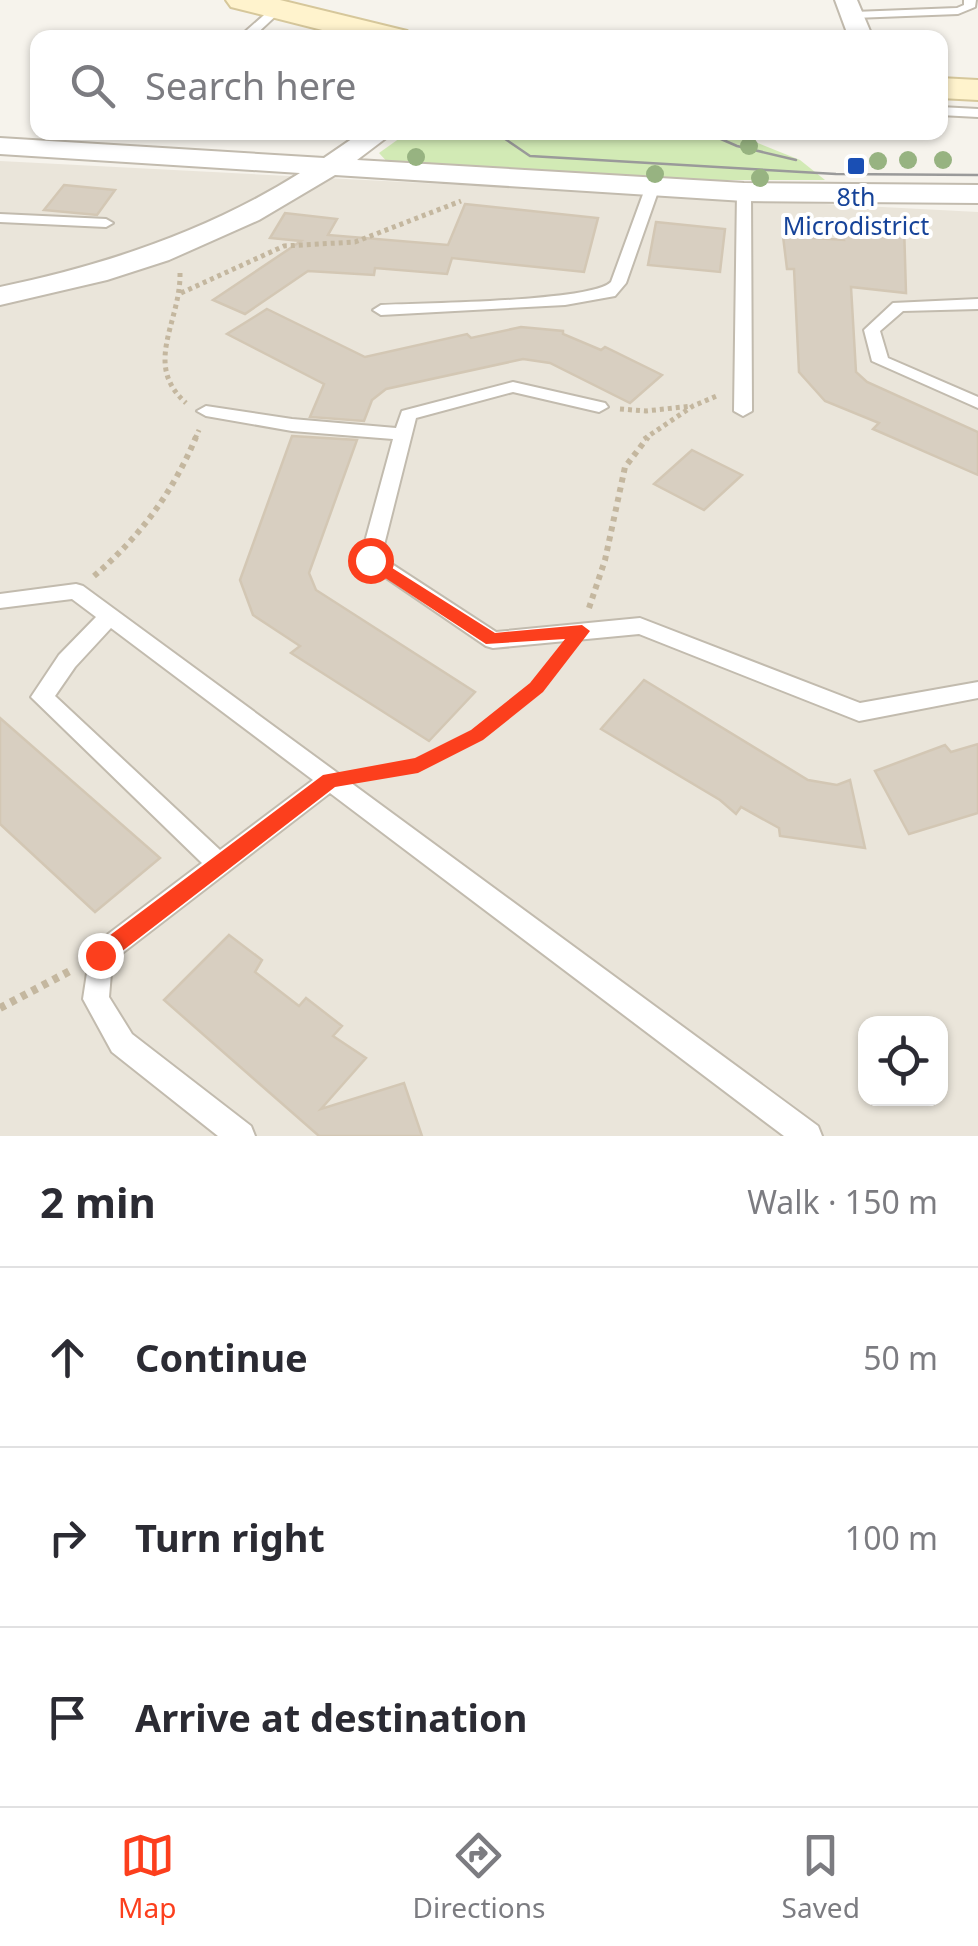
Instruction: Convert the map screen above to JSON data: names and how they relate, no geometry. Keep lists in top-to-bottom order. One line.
{"places":{"transit":["8th Microdistrict"]},"page":{"search":"Search here","heading":["2 min","Walk · 150 m"],"list":[["Continue","50 m"],["Turn right","100 m"],"Arrive at destination"],"nav":["Map","Directions","Saved"]}}
